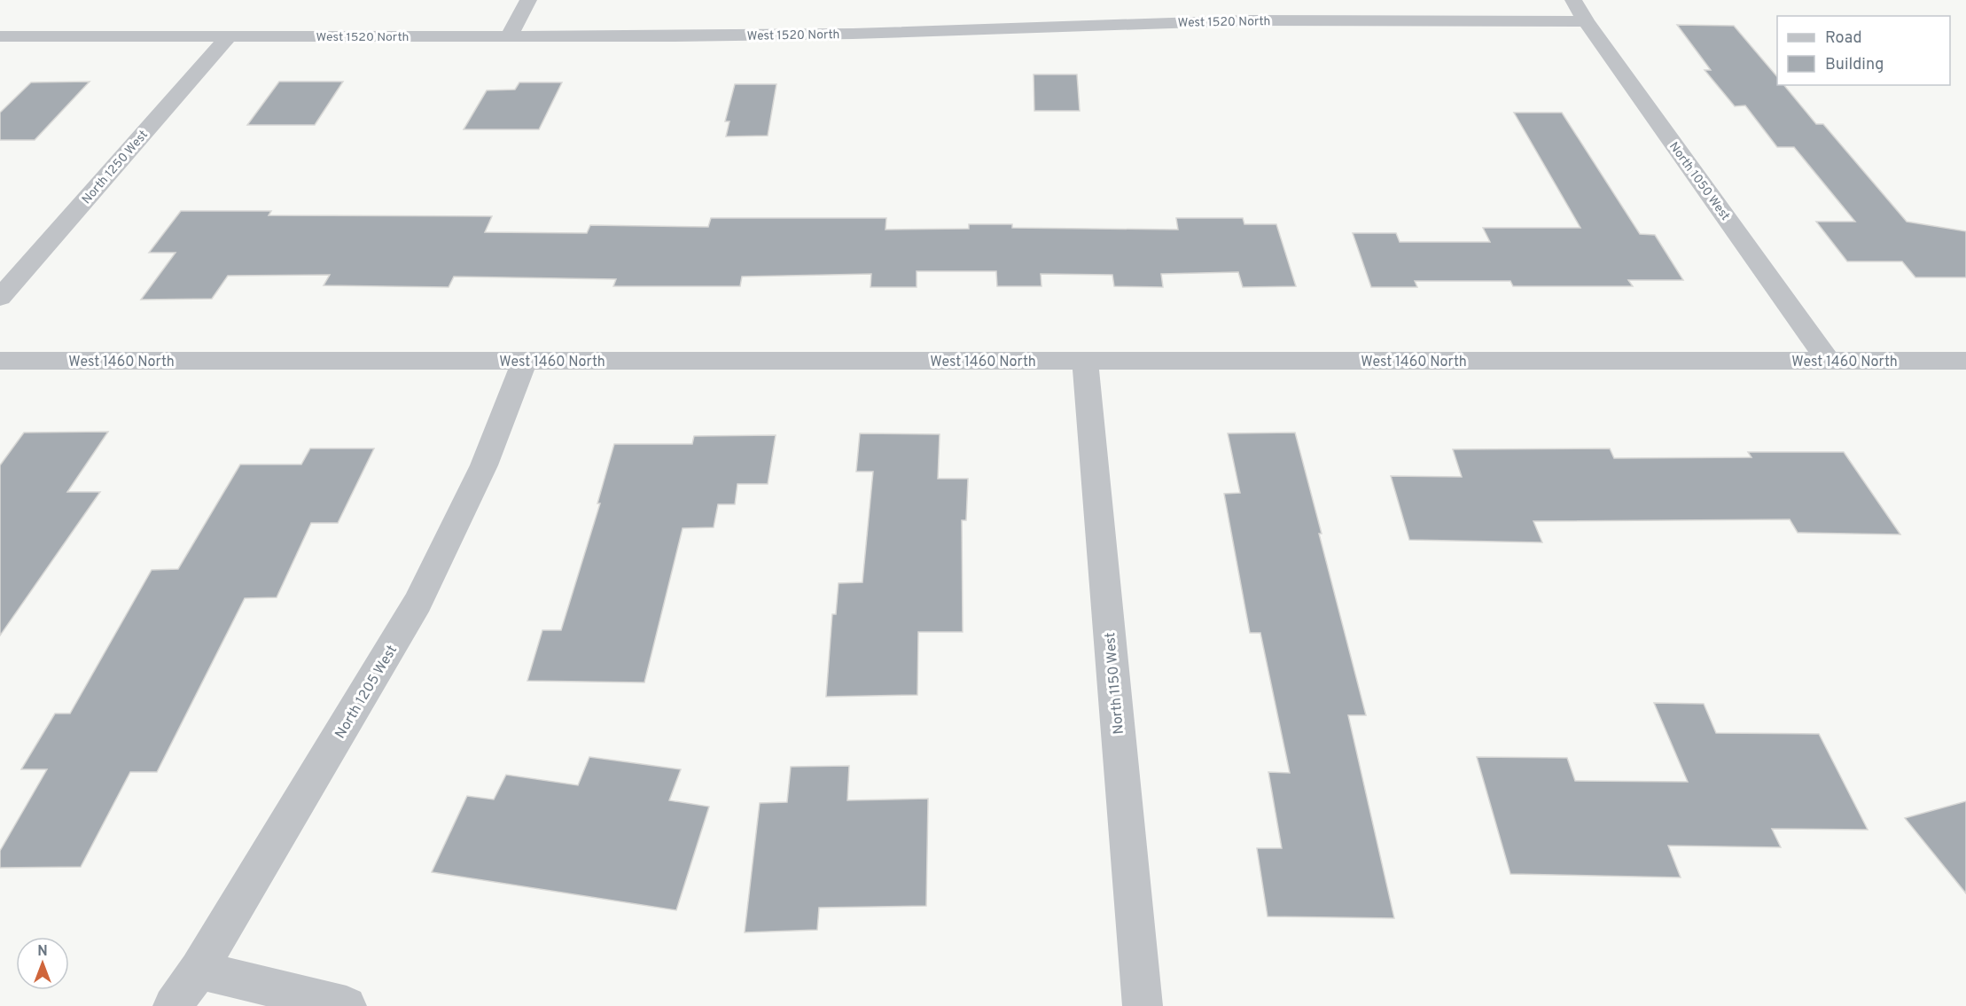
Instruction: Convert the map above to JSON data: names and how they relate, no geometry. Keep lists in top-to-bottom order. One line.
{"streets":{"street":["West 1520 North","North 1250 West","North 1050 West","West 1460 North","North 1150 West","North 1205 West"]},"crossings":[["West 1520 North","North 1250 West"],["West 1520 North","North 1050 West"],["North 1050 West","West 1460 North"],["West 1460 North","North 1150 West"],["West 1460 North","North 1205 West"]],"legend":["Road","Building"],"north":"top"}
